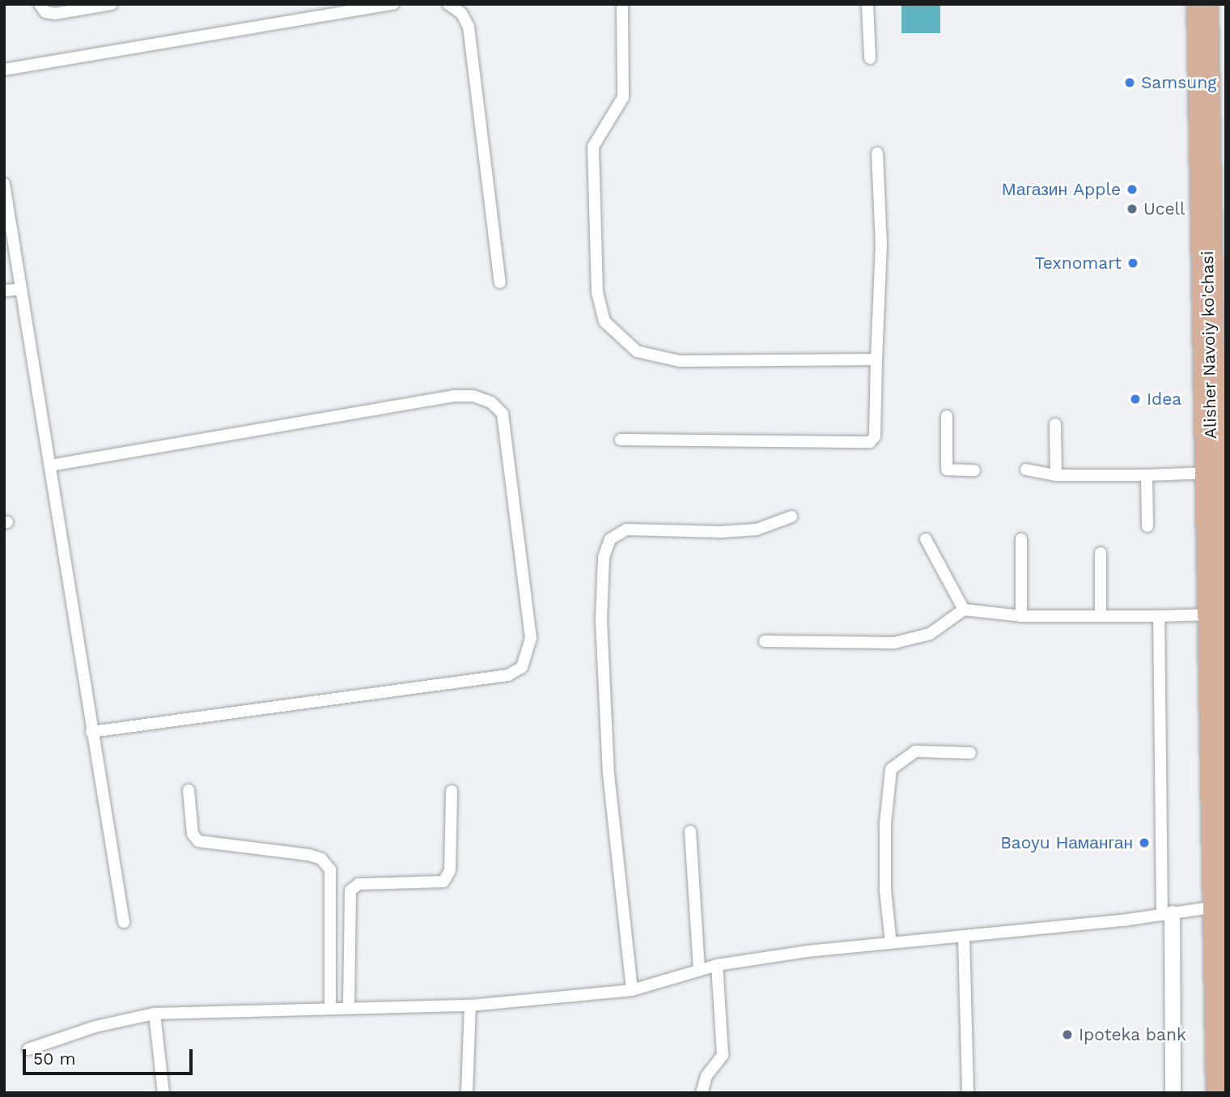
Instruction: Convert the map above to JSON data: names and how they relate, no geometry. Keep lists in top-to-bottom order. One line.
{"streets":{"main road":["Alisher Navoiy ko'chasi"]},"places":["Samsung","Магазин Apple","Ucell","Texnomart","Idea","Baoyu Наманган","Ipoteka bank"],"scale_bar":"50 m"}
